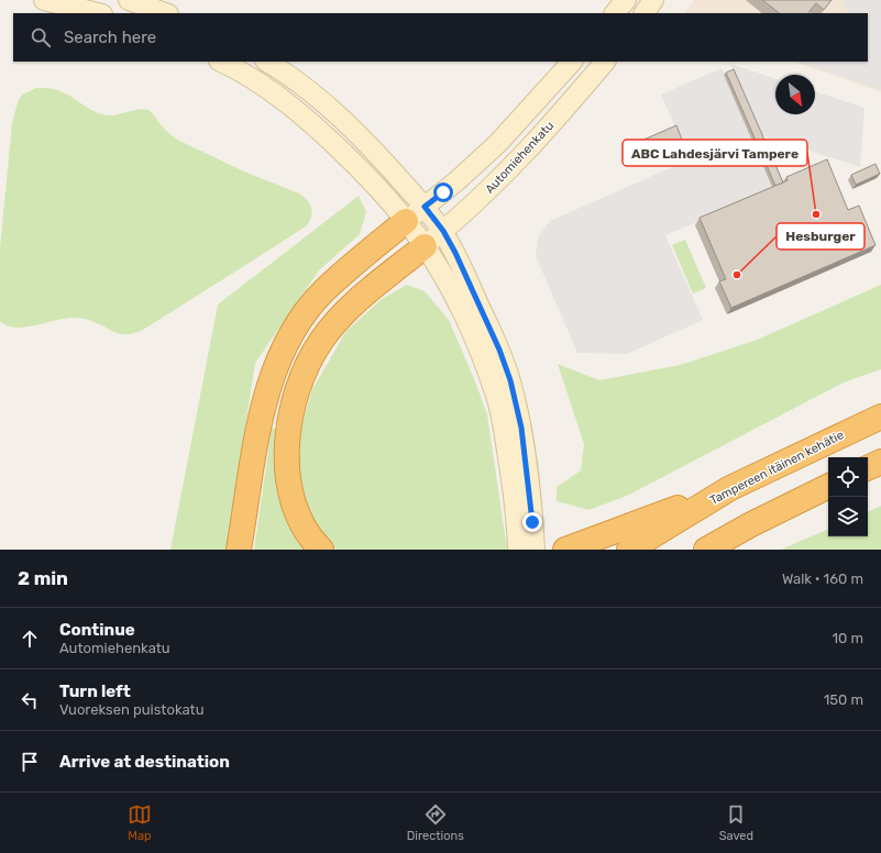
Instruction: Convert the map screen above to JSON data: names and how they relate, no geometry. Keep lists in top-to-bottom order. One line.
{"streets":{"highway":["Tampereen itäinen kehätie"],"main road":["Automiehenkatu"]},"places":["ABC Lahdesjärvi Tampere","Hesburger"],"north":"bottom right","page":{"search":"Search here","heading":["2 min","Walk · 160 m"],"list":[["Continue","Automiehenkatu","10 m"],["Turn left","Vuoreksen puistokatu","150 m"],"Arrive at destination"],"nav":["Map","Directions","Saved"]}}
